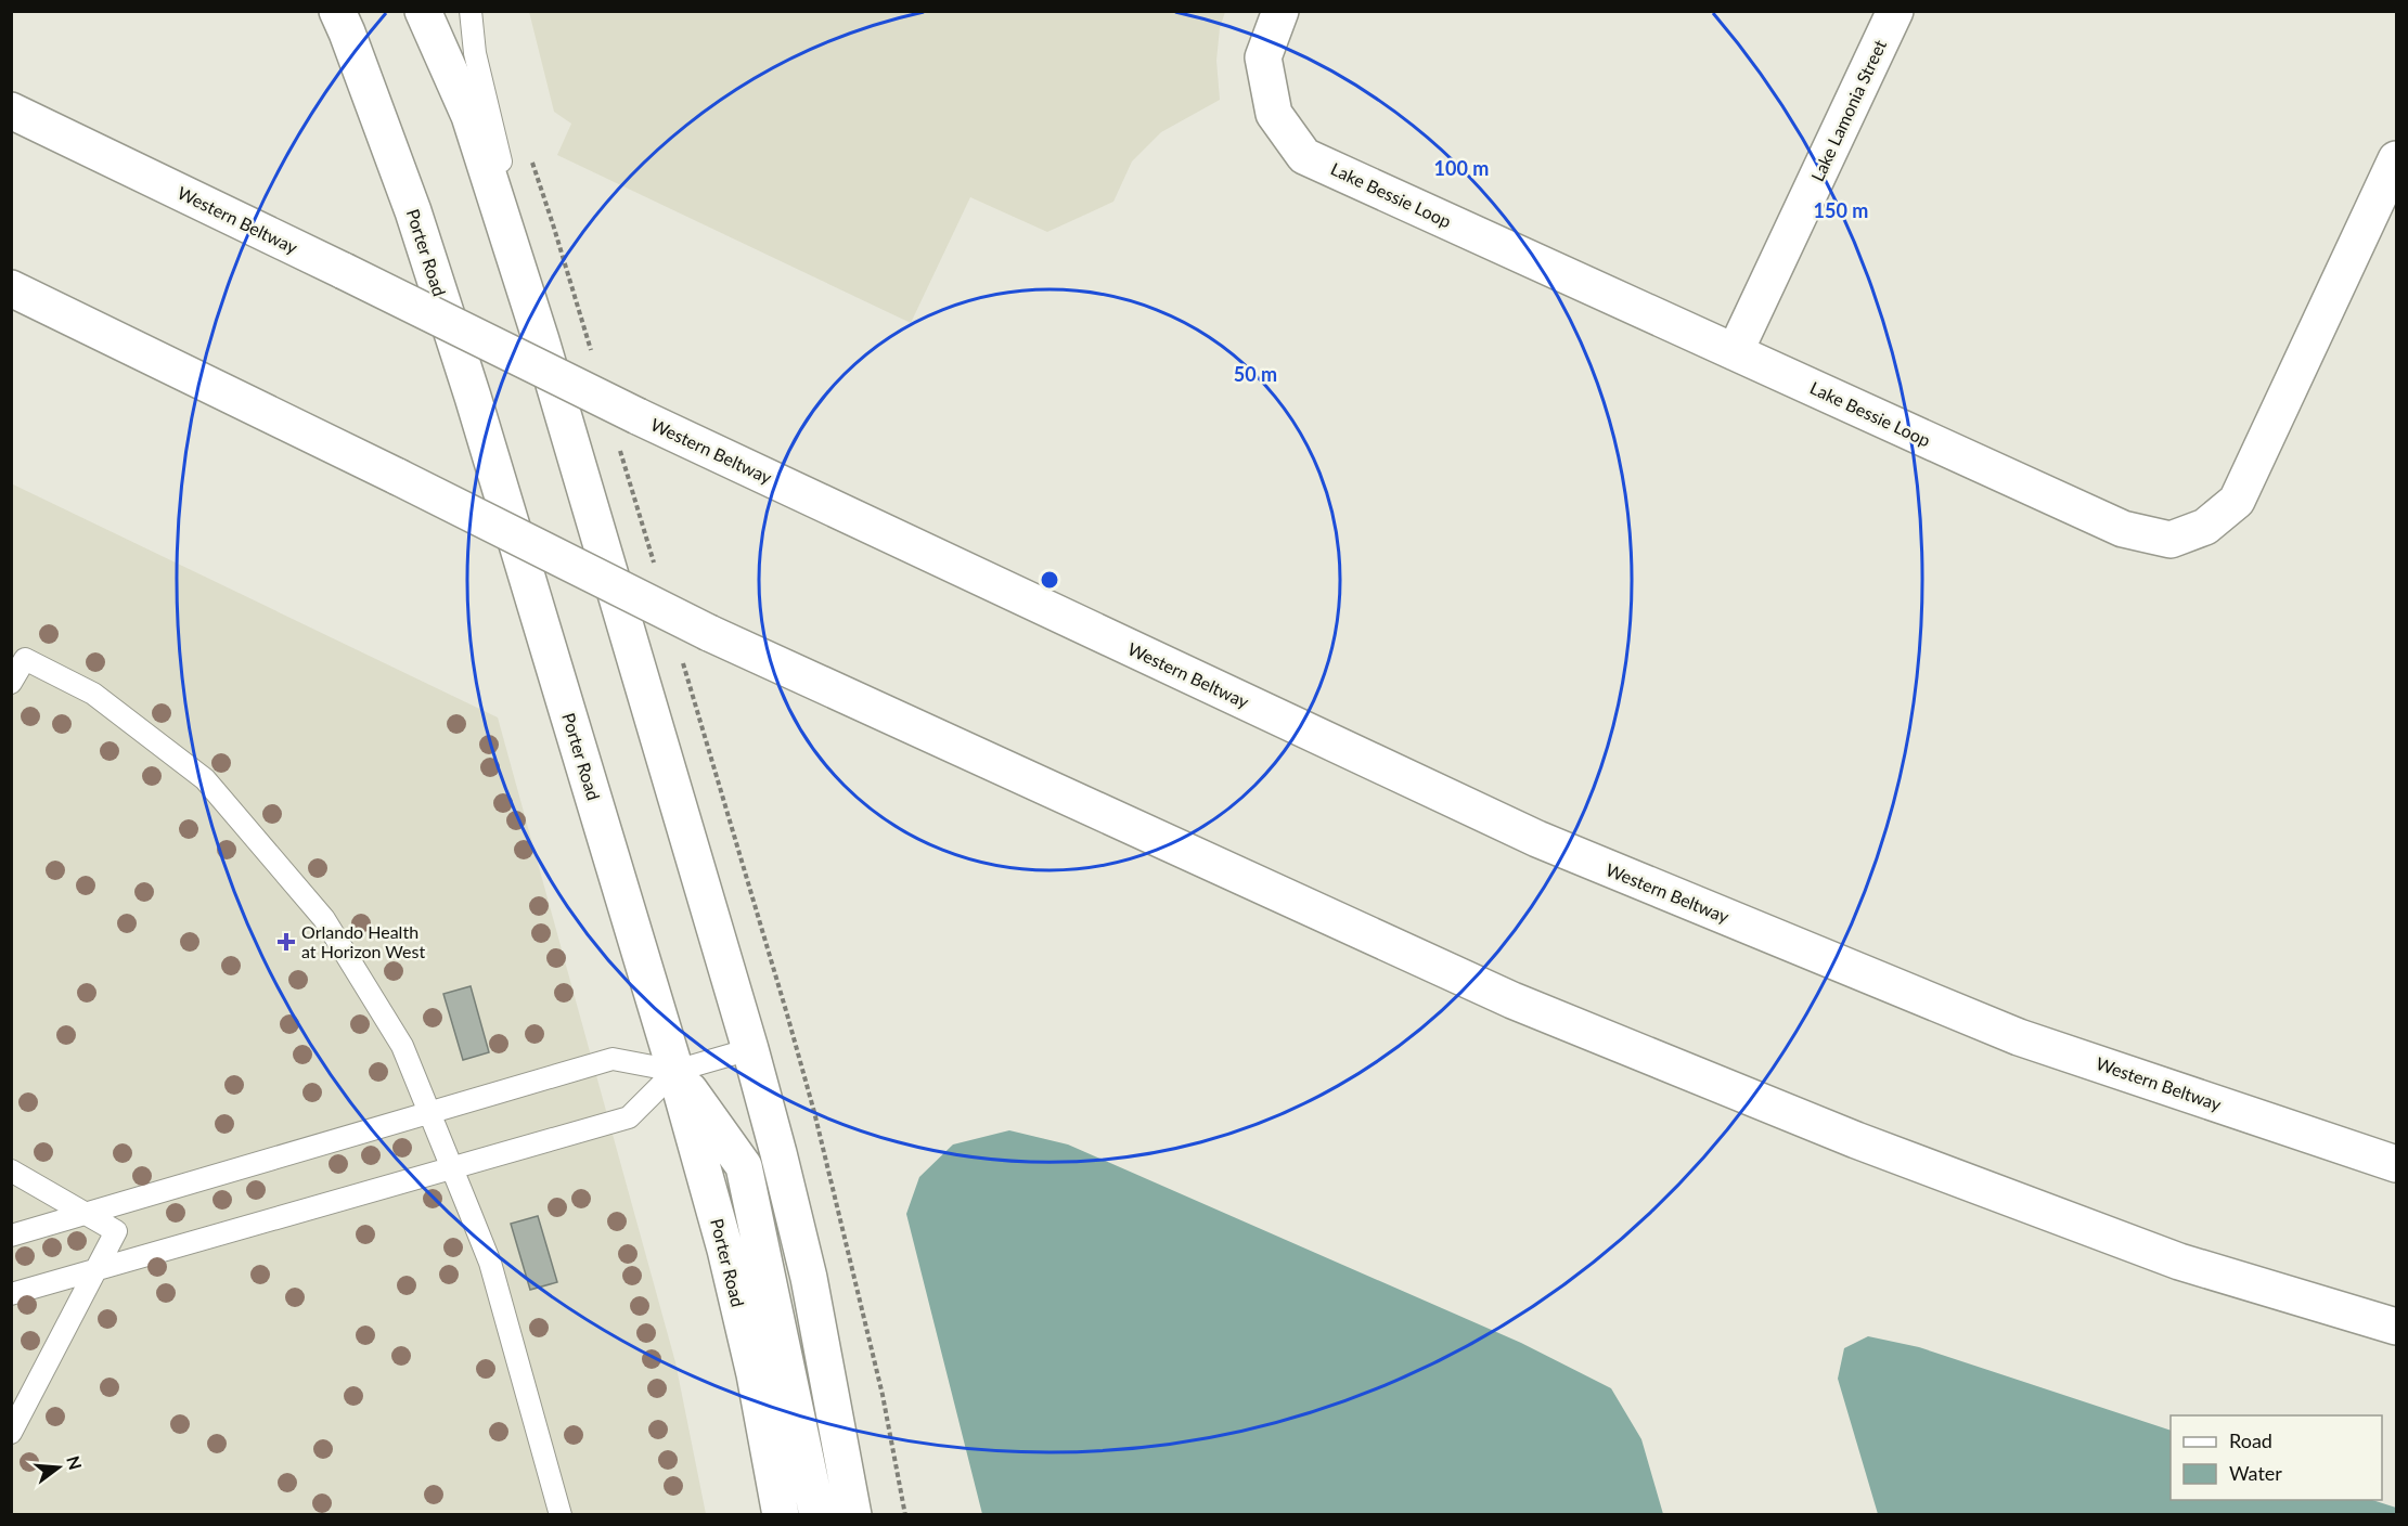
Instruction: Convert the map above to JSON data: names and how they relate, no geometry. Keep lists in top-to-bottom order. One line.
{"streets":{"main road":["Lake Lamonia Street","Lake Bessie Loop","Western Beltway","Porter Road"]},"crossings":[["Lake Lamonia Street","Lake Bessie Loop"]],"places":{"health":["Orlando Health at Horizon West"]},"legend":["Road","Water"],"north":"right","rings":["100 m","150 m","50 m"]}
